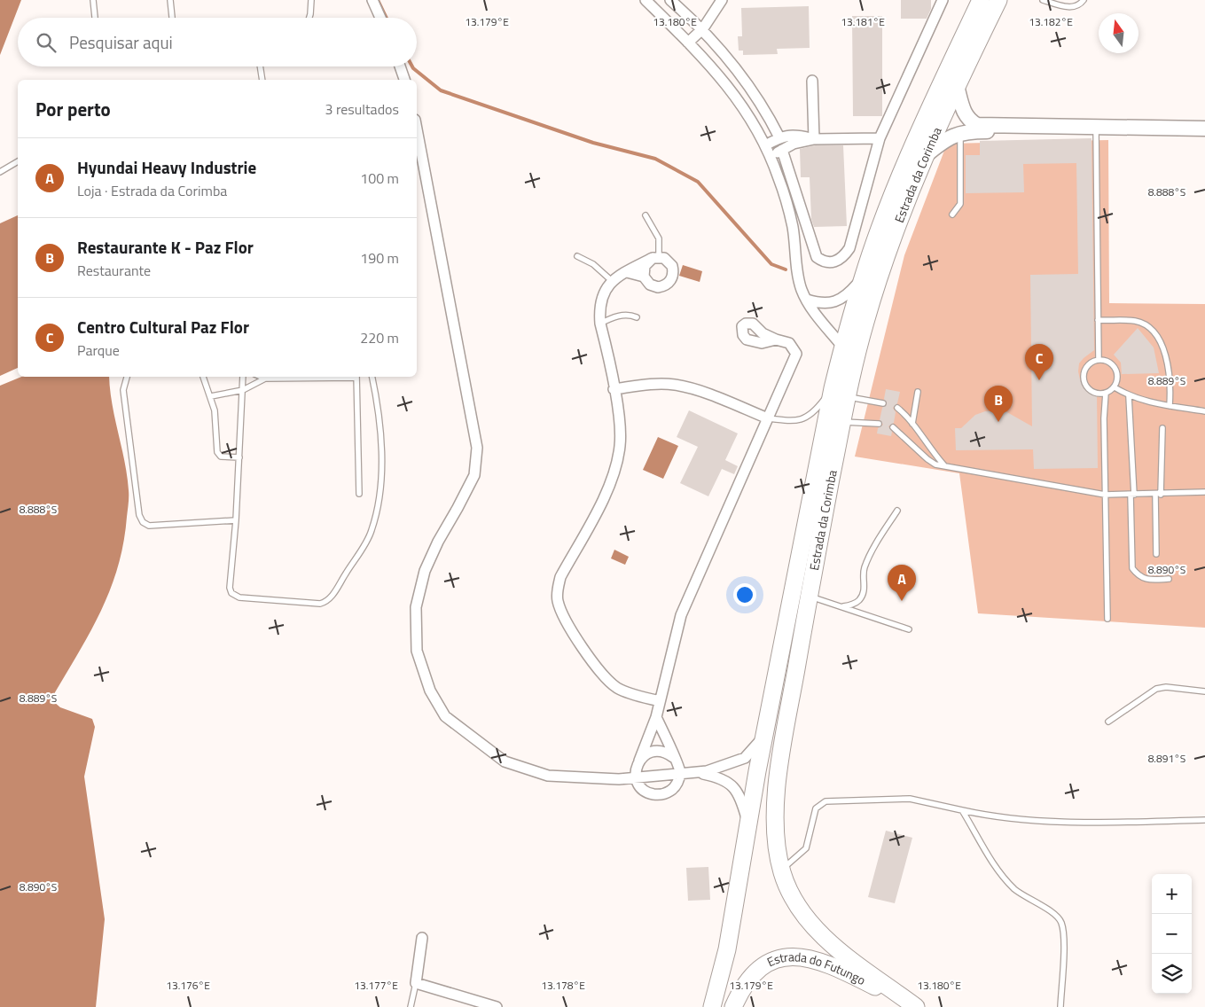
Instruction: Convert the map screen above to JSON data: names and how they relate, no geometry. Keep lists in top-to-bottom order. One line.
{"streets":{"main road":["Estrada da Corimba","Estrada do Futungo"]},"crossings":[["Estrada da Corimba","Estrada do Futungo"]],"north":"top","page":{"search":"Pesquisar aqui","heading":["Por perto","3 resultados"],"list":[{"mark":"A","name":"Hyundai Heavy Industrie","note":"Loja · Estrada da Corimba","value":"100 m"},{"mark":"B","name":"Restaurante K - Paz Flor","note":"Restaurante","value":"190 m"},{"mark":"C","name":"Centro Cultural Paz Flor","note":"Parque","value":"220 m"}],"pins":["C","B","A"],"map_buttons":["+","−"]},"coordinates":["13.179°E","13.180°E","13.181°E","13.182°E","8.888°S","8.889°S","8.890°S","8.891°S","13.176°E","13.177°E","13.178°E"]}
